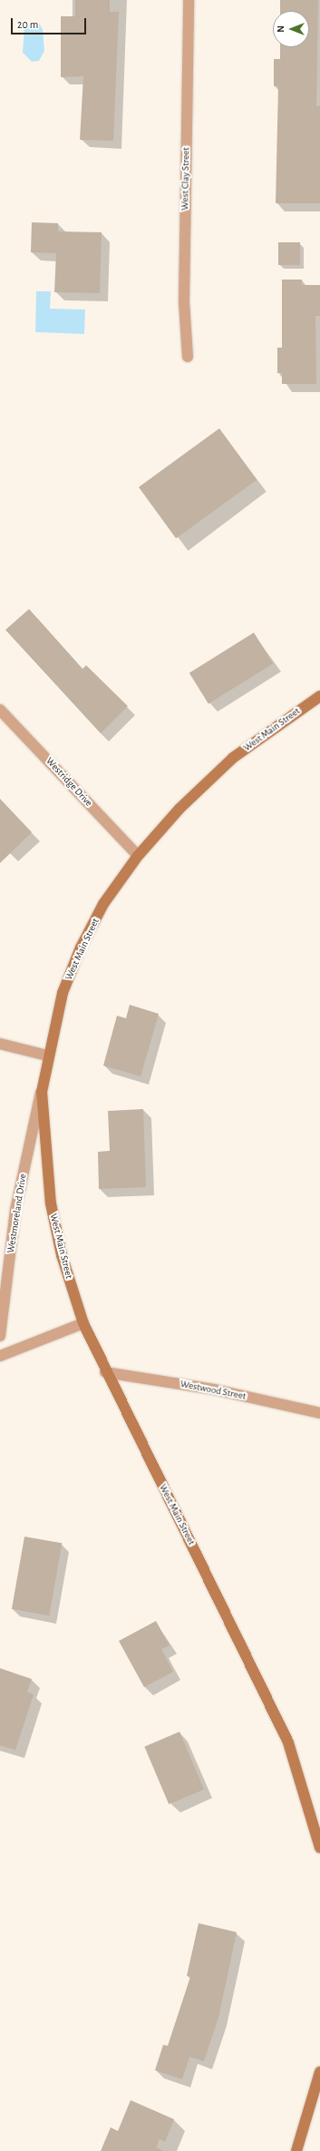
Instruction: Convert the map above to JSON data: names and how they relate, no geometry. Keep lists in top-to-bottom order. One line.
{"streets":{"main road":["West Main Street"],"street":["West Clay Street","Westridge Drive","Westmoreland Drive","Westwood Street"]},"crossings":[["West Main Street","Westridge Drive"],["West Main Street","Westmoreland Drive"],["West Main Street","Westwood Street"]],"scale_bar":"20 m","north":"left"}
